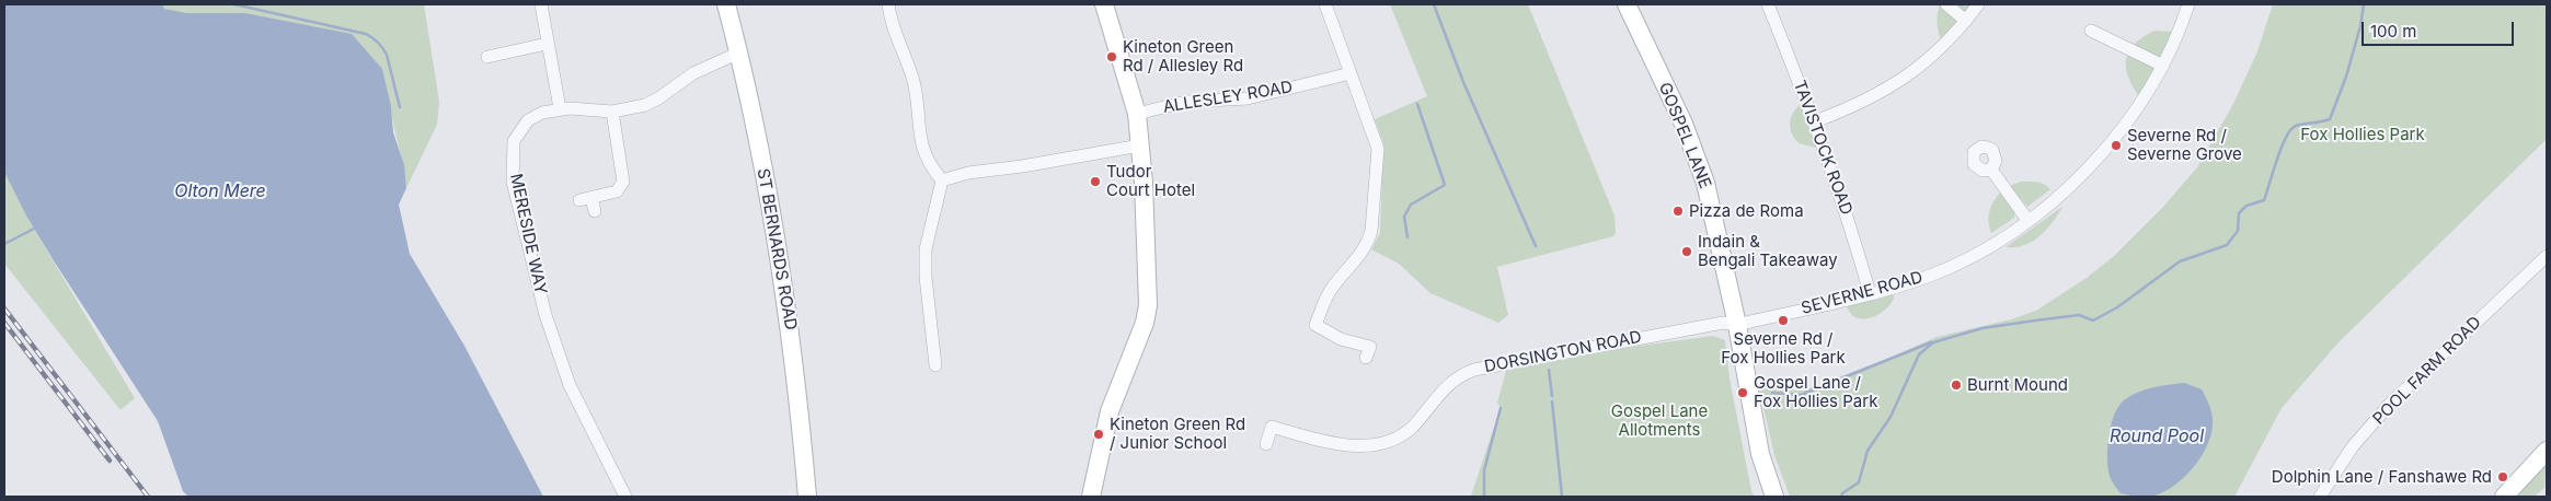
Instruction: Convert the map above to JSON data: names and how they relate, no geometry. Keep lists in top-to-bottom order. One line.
{"streets":{"street":["ALLESLEY ROAD","GOSPEL LANE","TAVISTOCK ROAD","MERESIDE WAY","ST BERNARDS ROAD","SEVERNE ROAD","DORSINGTON ROAD","POOL FARM ROAD"]},"crossings":[["GOSPEL LANE","SEVERNE ROAD"],["GOSPEL LANE","DORSINGTON ROAD"],["TAVISTOCK ROAD","SEVERNE ROAD"],["MERESIDE WAY","ST BERNARDS ROAD"],["SEVERNE ROAD","DORSINGTON ROAD"]],"water":["Olton Mere","Round Pool"],"parks":["Fox Hollies Park","Gospel Lane Allotments"],"places":["Kineton Green Rd / Allesley Rd","Severne Rd / Severne Grove","Tudor Court Hotel","Pizza de Roma","Indain & Bengali Takeaway","Severne Rd / Fox Hollies Park","Burnt Mound","Gospel Lane / Fox Hollies Park","Kineton Green Rd / Junior School","Dolphin Lane / Fanshawe Rd"],"scale_bar":"100 m"}
